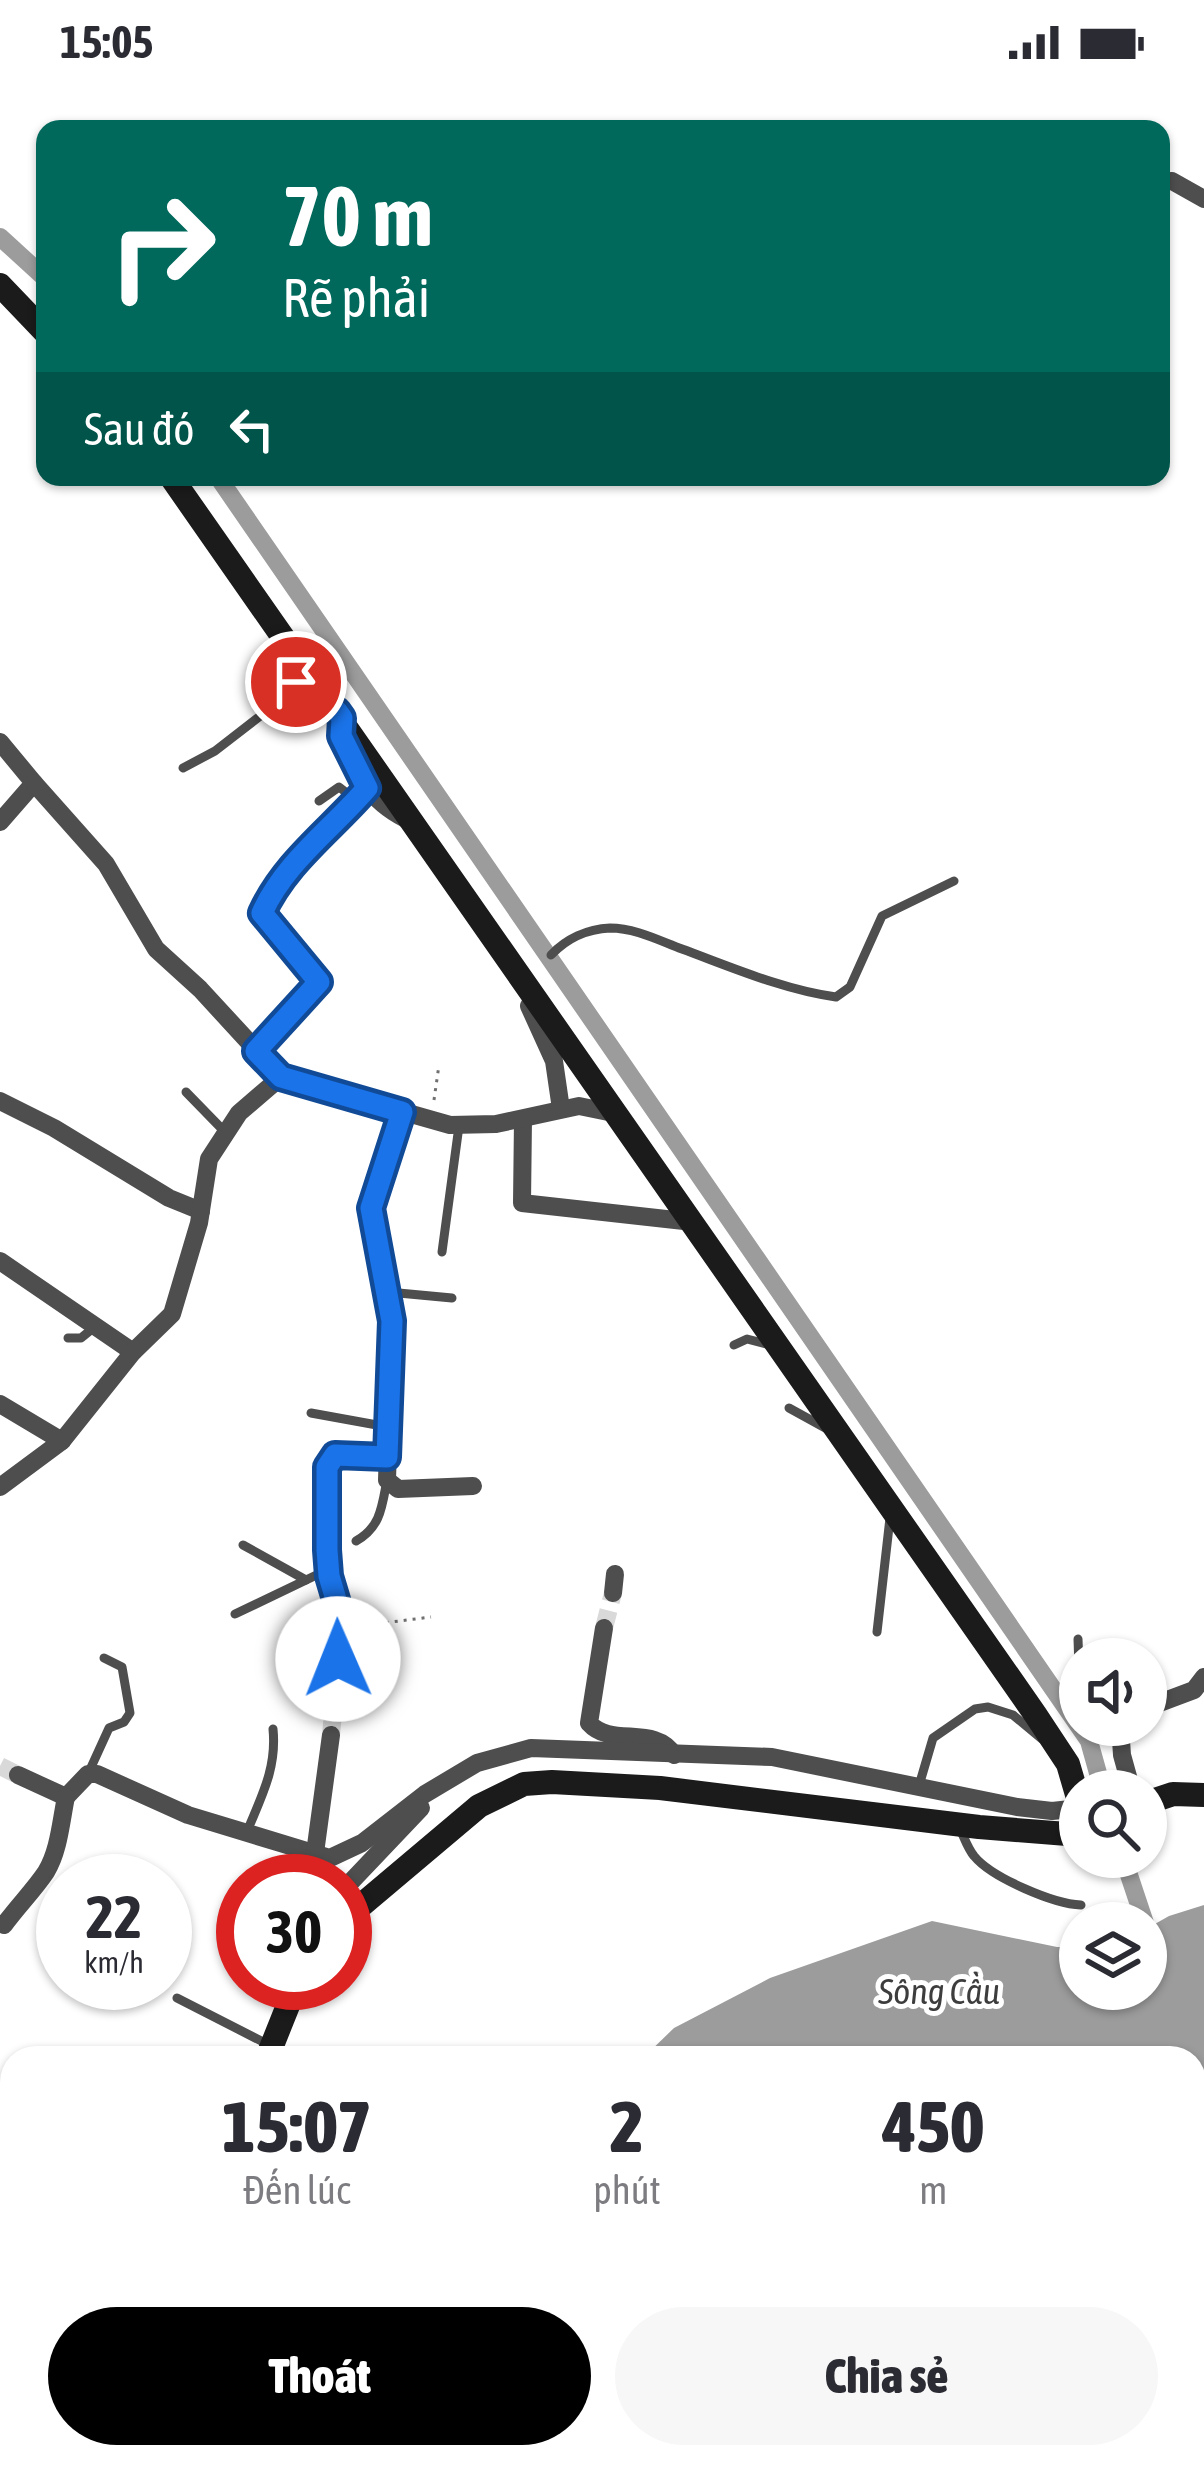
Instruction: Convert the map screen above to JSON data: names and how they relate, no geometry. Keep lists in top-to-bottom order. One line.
{"water":["Sông Cầu"],"page":{"status":"15:05","turn":["70 m","Rẽ phải"],"then":"Sau đó","speed":"22 km/h","limit":"30","eta":["15:07","Đến lúc","2","phút","450","m"],"buttons":["Thoát","Chia sẻ"]}}
